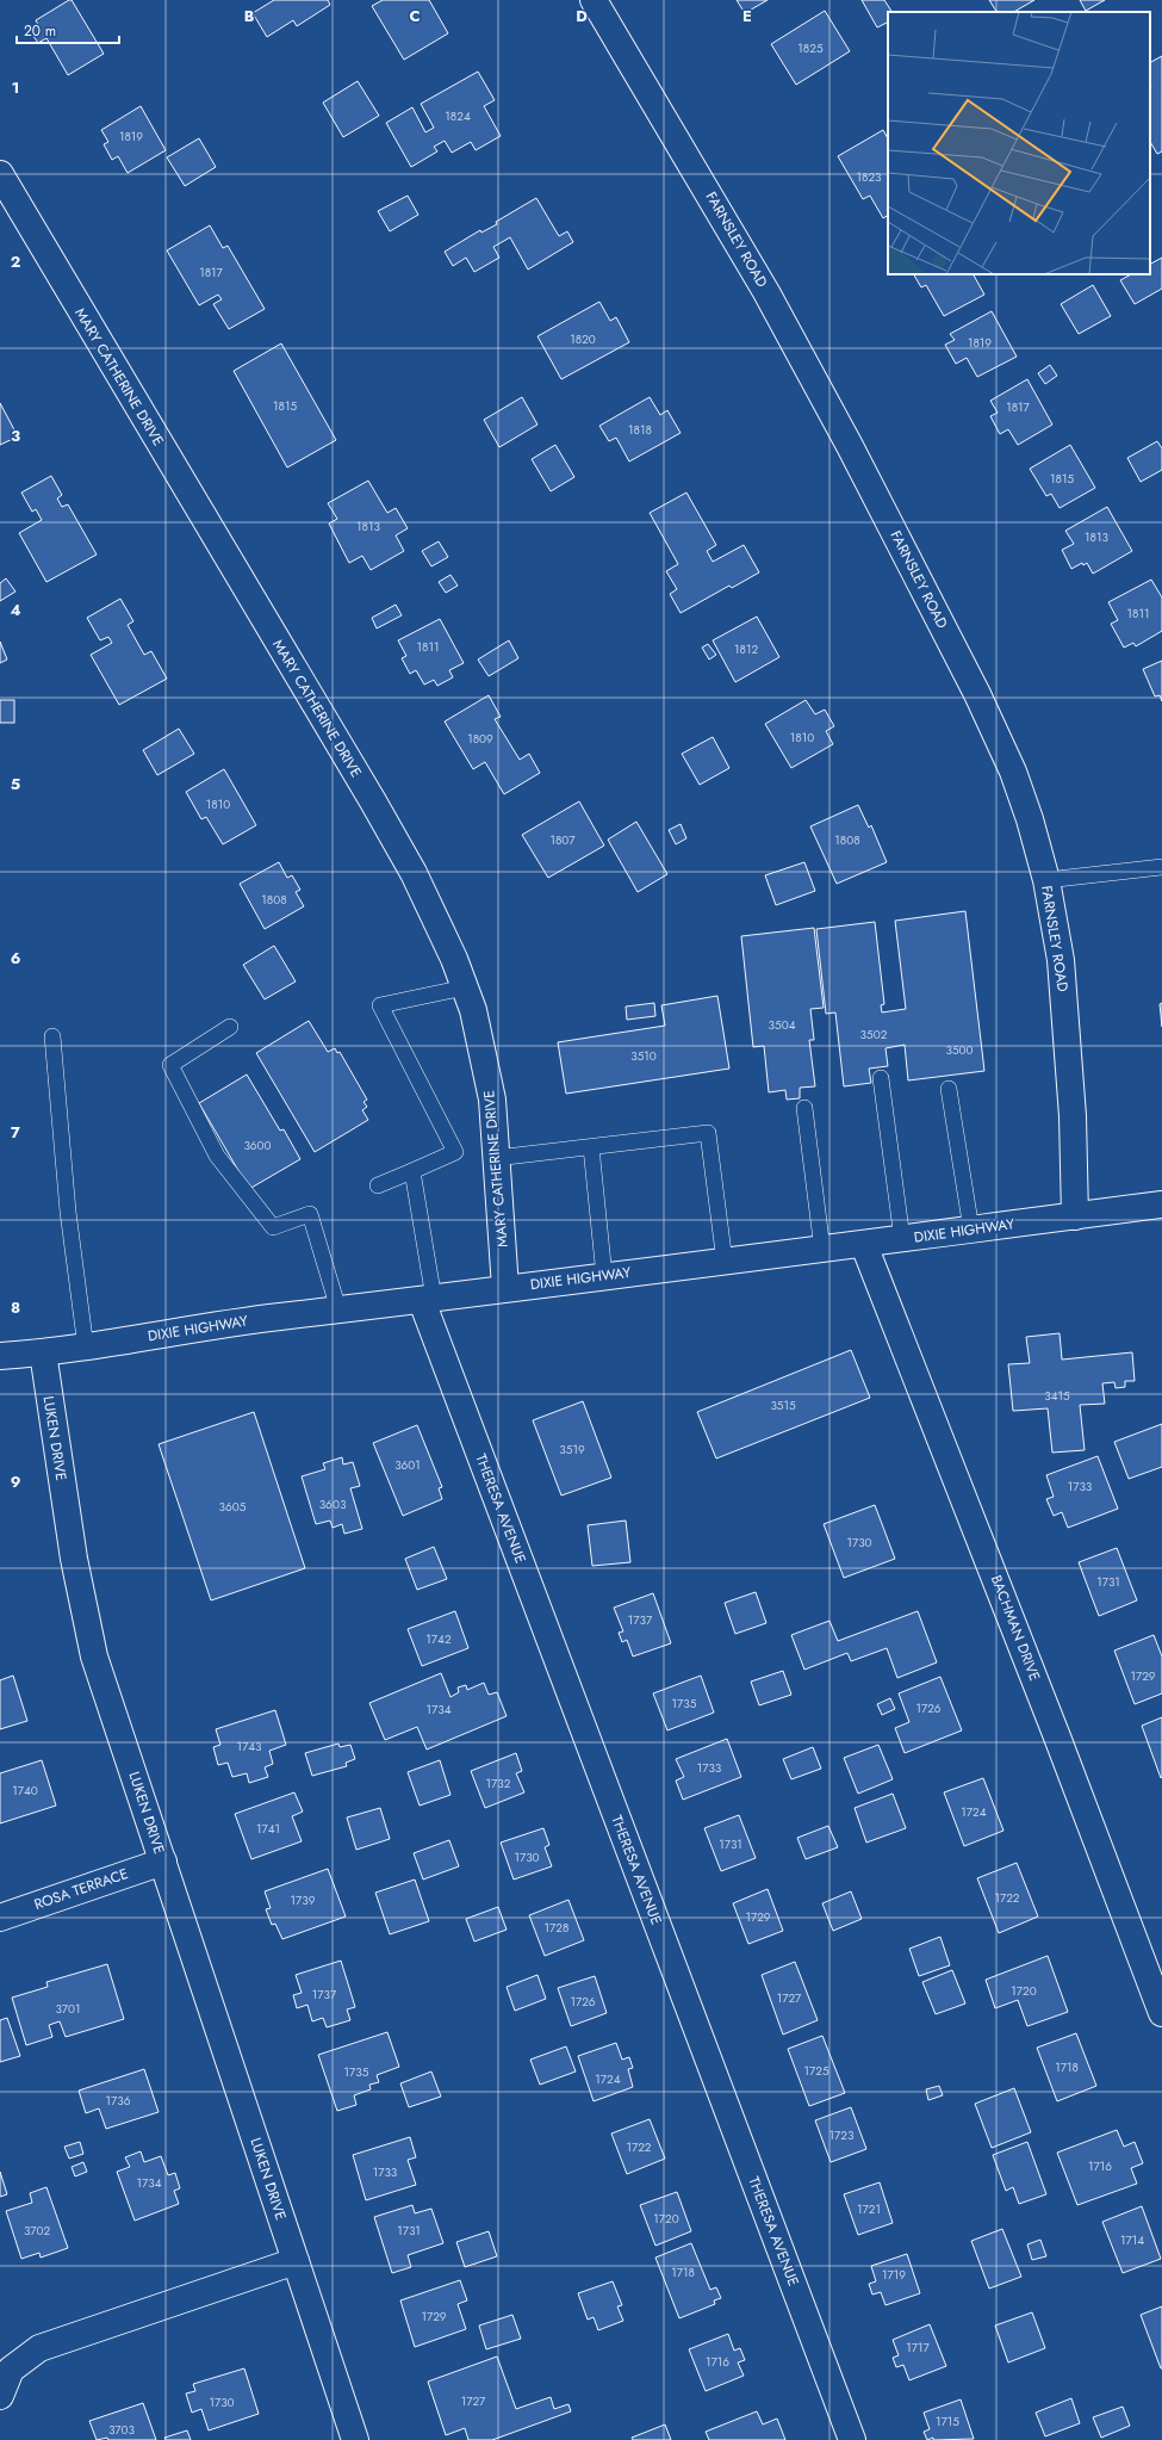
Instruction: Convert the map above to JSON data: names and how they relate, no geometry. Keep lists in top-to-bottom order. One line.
{"streets":{"street":["FARNSLEY ROAD","MARY CATHERINE DRIVE","DIXIE HIGHWAY","LUKEN DRIVE","THERESA AVENUE","BACHMAN DRIVE","ROSA TERRACE"]},"crossings":[["FARNSLEY ROAD","DIXIE HIGHWAY"],["MARY CATHERINE DRIVE","DIXIE HIGHWAY"],["DIXIE HIGHWAY","LUKEN DRIVE"],["DIXIE HIGHWAY","THERESA AVENUE"],["DIXIE HIGHWAY","BACHMAN DRIVE"],["LUKEN DRIVE","ROSA TERRACE"]],"house_numbers":["1825","1824","1819","1823","1817","1820","1819","1815","1817","1818","1815","1813","1813","1811","1811","1812","1810","1809","1810","1807","1808","1808","3504","3502","3500","3510","3600","3415","3515","3519","3601","1733","3603","3605","1730","1731","1737","1742","1729","1735","1726","1734","1743","1733","1732","1740","1724","1741","1731","1730","1722","1739","1729","1728","1720","1737","1727","1726","3701","1718","1725","1735","1724","1736","1723","1722","1716","1733","1734","1721","1720","3702","1731","1714","1718","1719","1729","1717","1716","1727","1730","1715","3703"],"scale_bar":"20 m","grid":{"columns":["B","C","D","E"],"rows":["1","2","3","4","5","6","7","8","9"]}}
